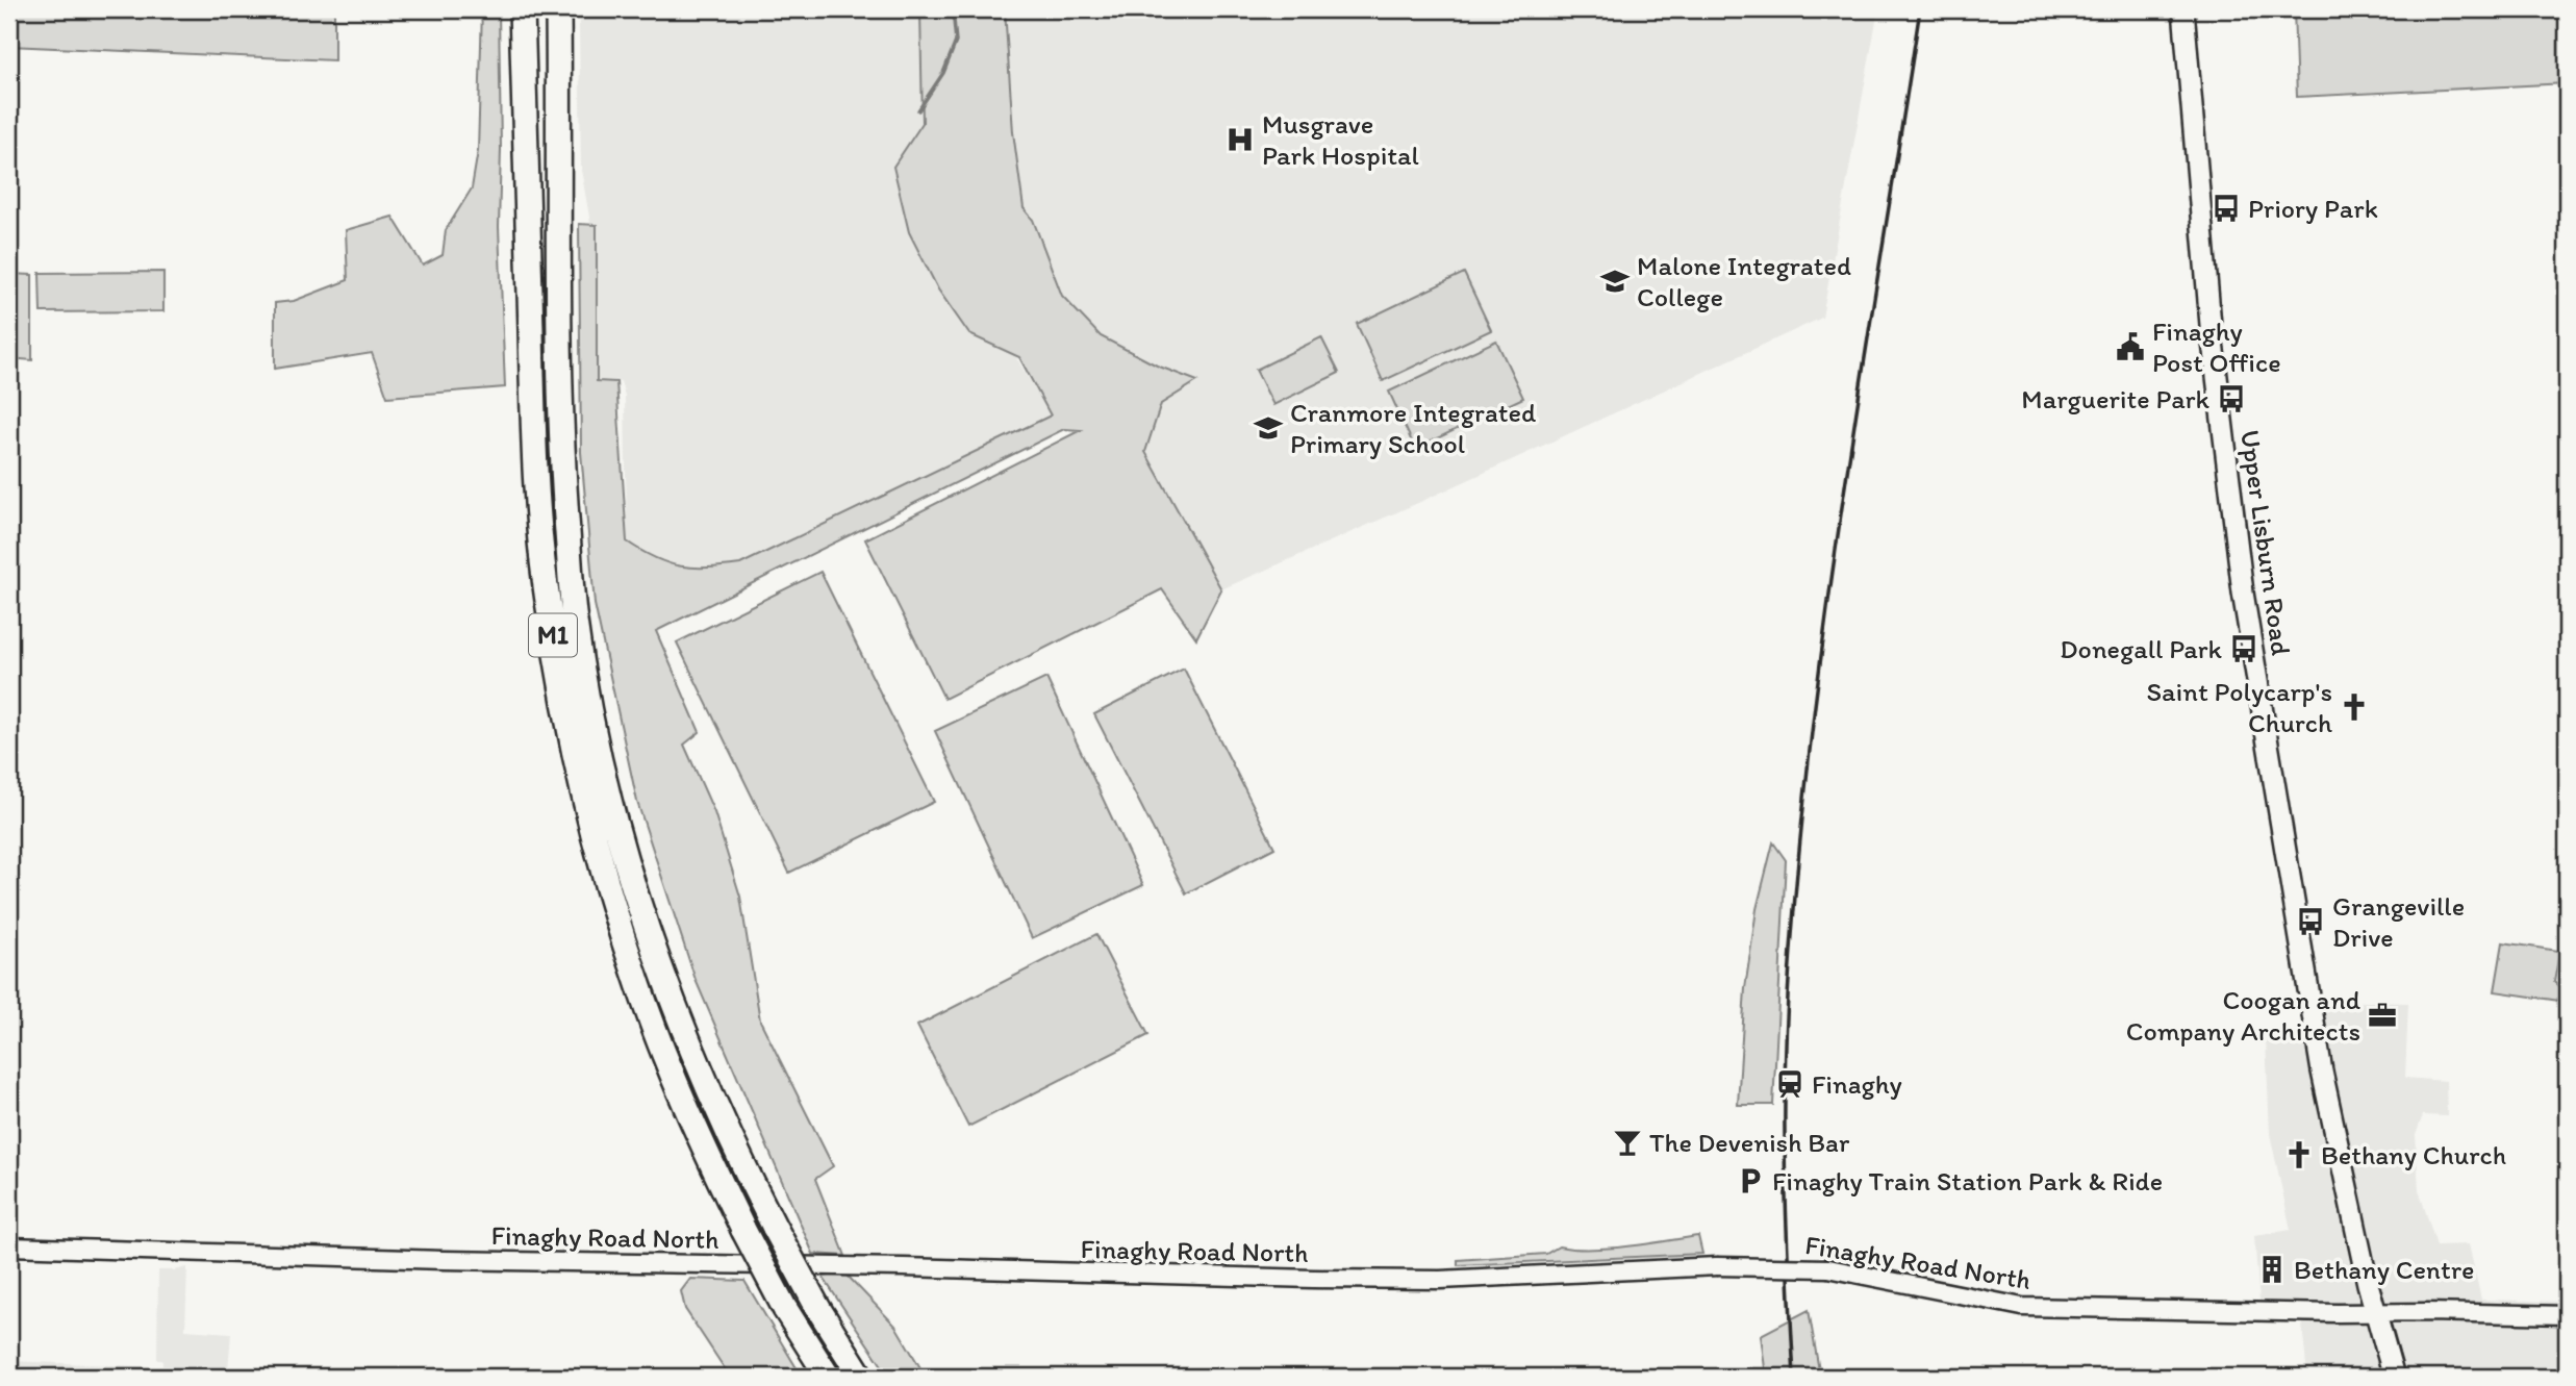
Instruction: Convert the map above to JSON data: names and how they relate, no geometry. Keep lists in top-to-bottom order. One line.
{"streets":{"highway":["M1"],"main road":["Upper Lisburn Road"],"street":["Finaghy Road North"]},"crossings":[["Upper Lisburn Road","Finaghy Road North"]],"places":{"hospital":["Musgrave Park Hospital"],"bus stop":["Priory Park","Marguerite Park","Donegall Park","Grangeville Drive"],"school or university":["Malone Integrated College","Cranmore Integrated Primary School"],"public building":["Finaghy Post Office"],"church":["Saint Polycarp's Church","Bethany Church"],"office":["Coogan and Company Architects"],"station":["Finaghy"],"bar":["The Devenish Bar"],"parking":["Finaghy Train Station Park & Ride"],"building":["Bethany Centre"]}}
